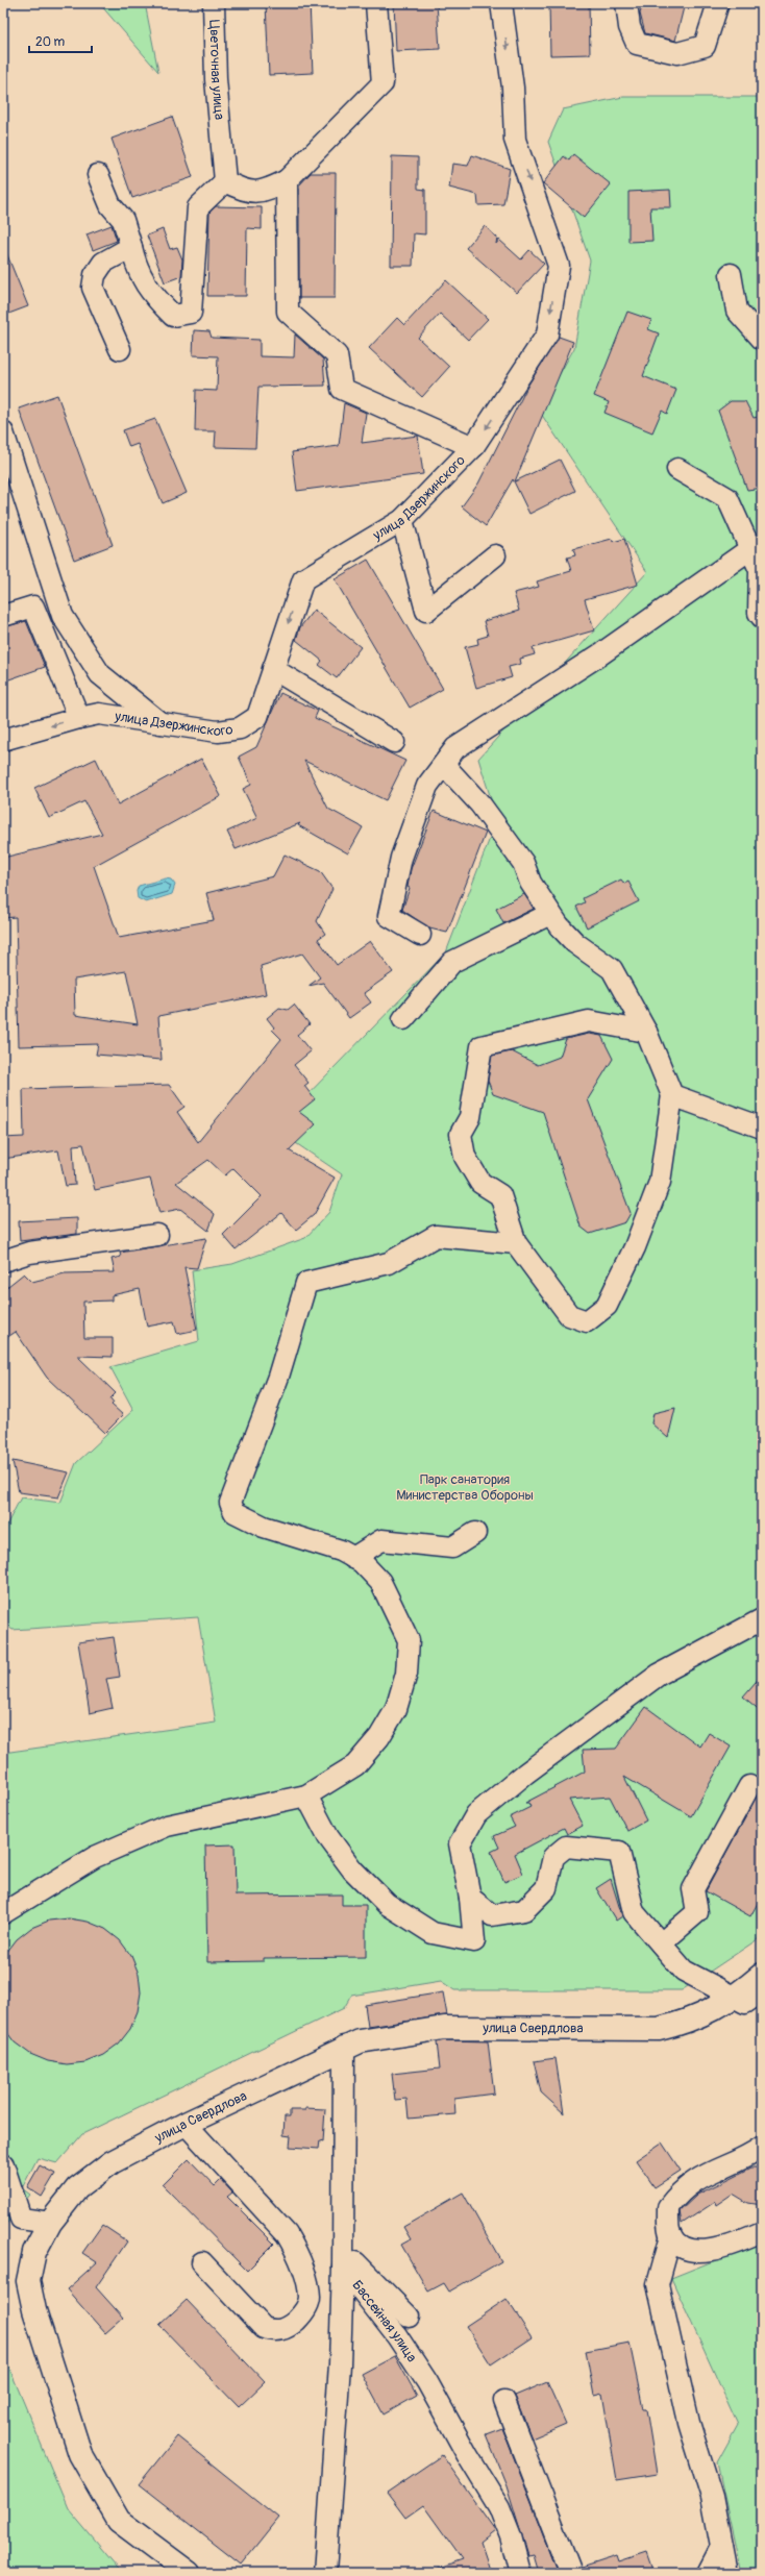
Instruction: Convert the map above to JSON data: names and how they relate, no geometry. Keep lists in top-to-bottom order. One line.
{"streets":{"main road":["улица Свердлова"],"street":["Цветочная улица","улица Дзержинского","Бассейная улица"]},"crossings":[["улица Свердлова","Бассейная улица"]],"one_way":["улица Дзержинского"],"parks":["Парк санатория Министерства Обороны"],"scale_bar":"20 m"}
